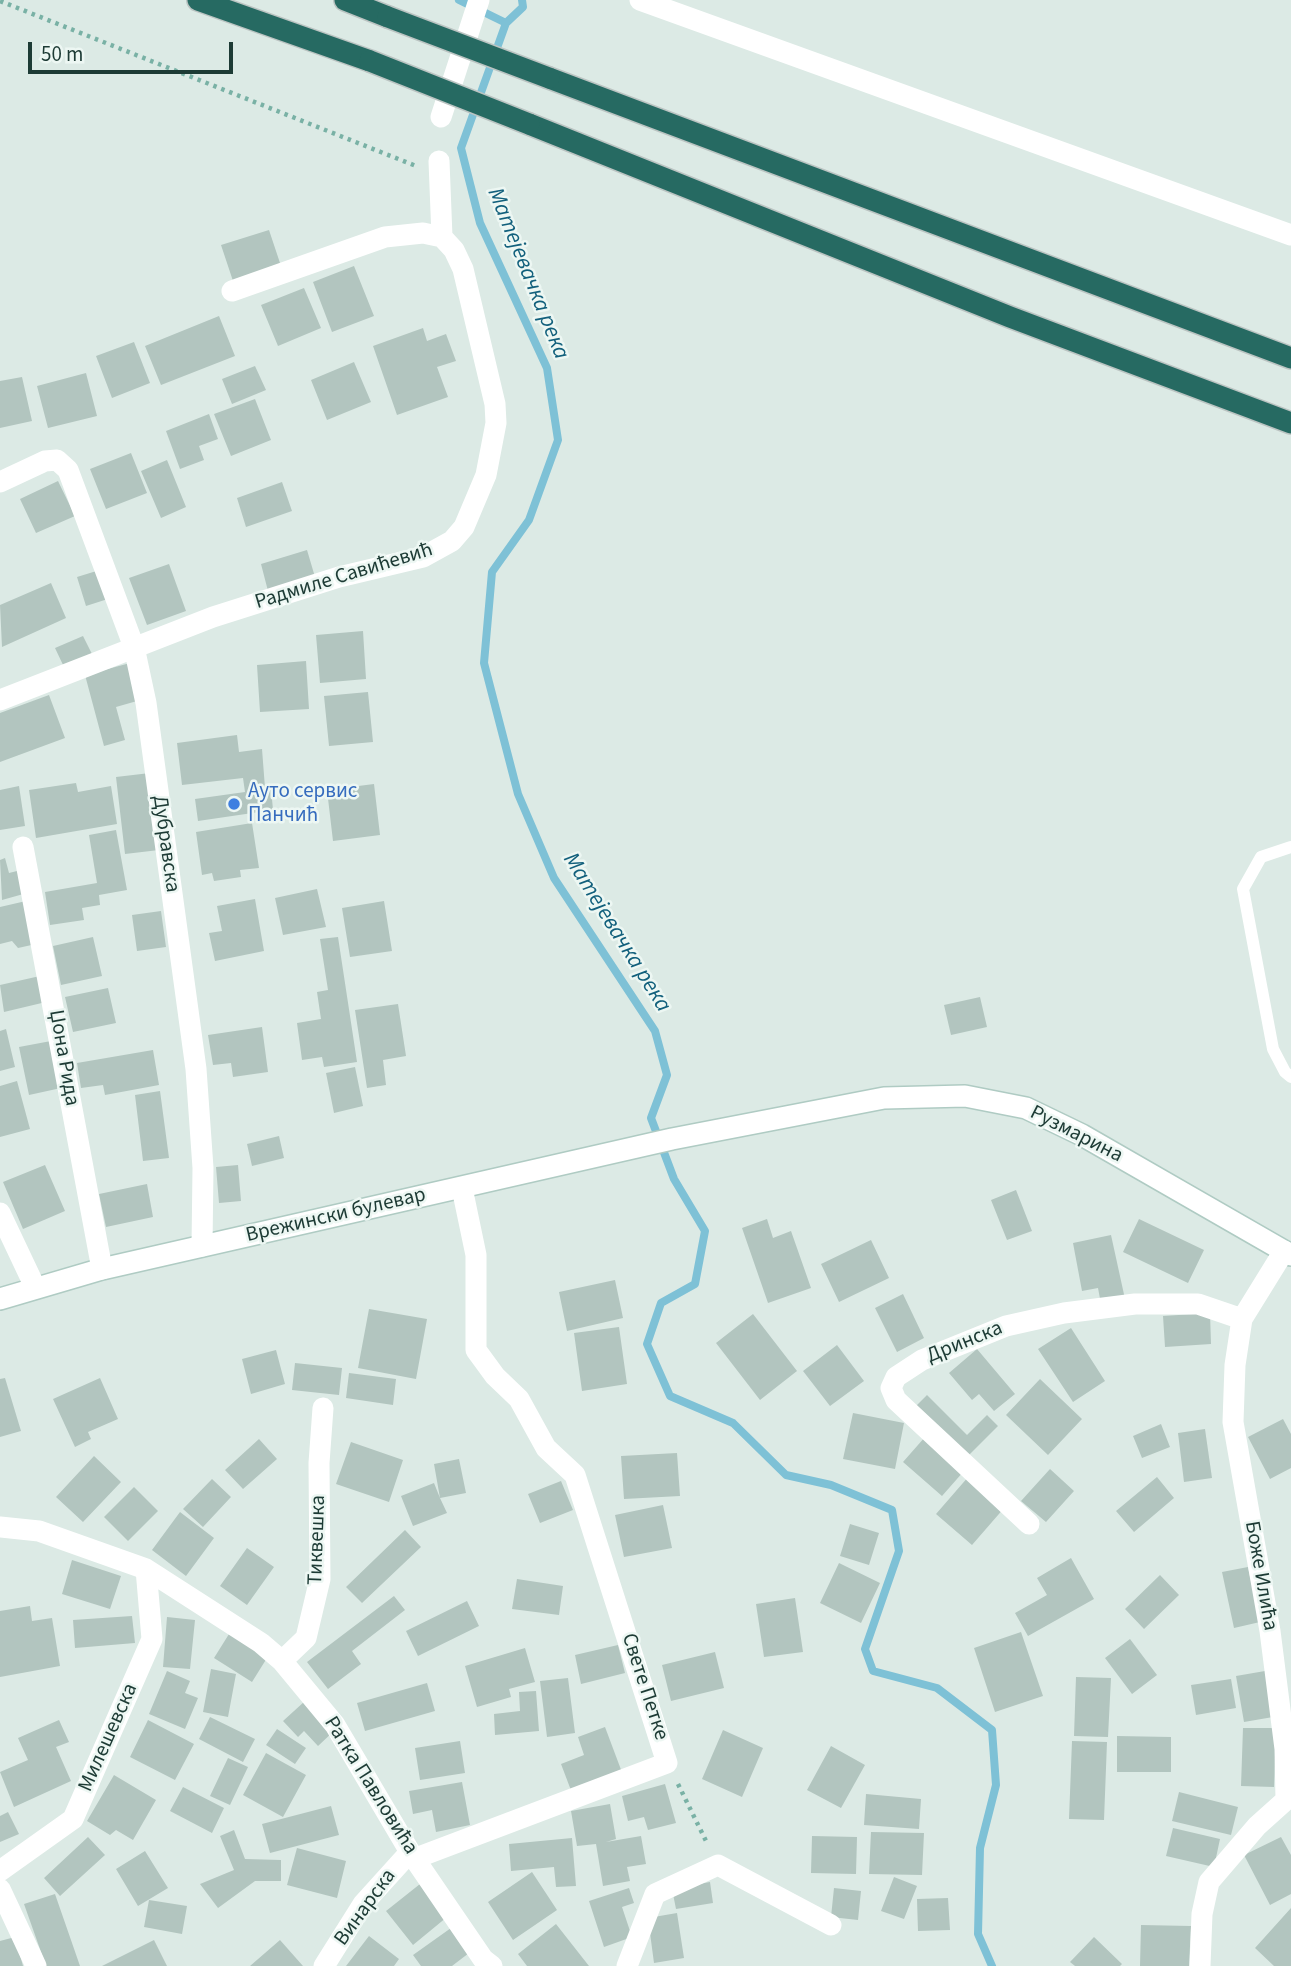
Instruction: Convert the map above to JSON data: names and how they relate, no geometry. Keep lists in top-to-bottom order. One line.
{"streets":{"street":["Радмиле Савићевић","Дубравска","Џона Рида","Рузмарина","Врежински булевар","Дринска","Тиквешка","Боже Илића","Свете Петке","Милешевска","Ратка Павловића","Винарска"]},"crossings":[["Радмиле Савићевић","Дубравска"],["Дубравска","Врежински булевар"],["Џона Рида","Врежински булевар"],["Рузмарина","Врежински булевар"],["Рузмарина","Боже Илића"],["Врежински булевар","Свете Петке"],["Дринска","Боже Илића"],["Тиквешка","Ратка Павловића"],["Свете Петке","Ратка Павловића"],["Свете Петке","Винарска"],["Милешевска","Ратка Павловића"],["Ратка Павловића","Винарска"]],"water":["Матејевачка река"],"places":["Ауто сервис Панчић"],"scale_bar":"50 m"}
